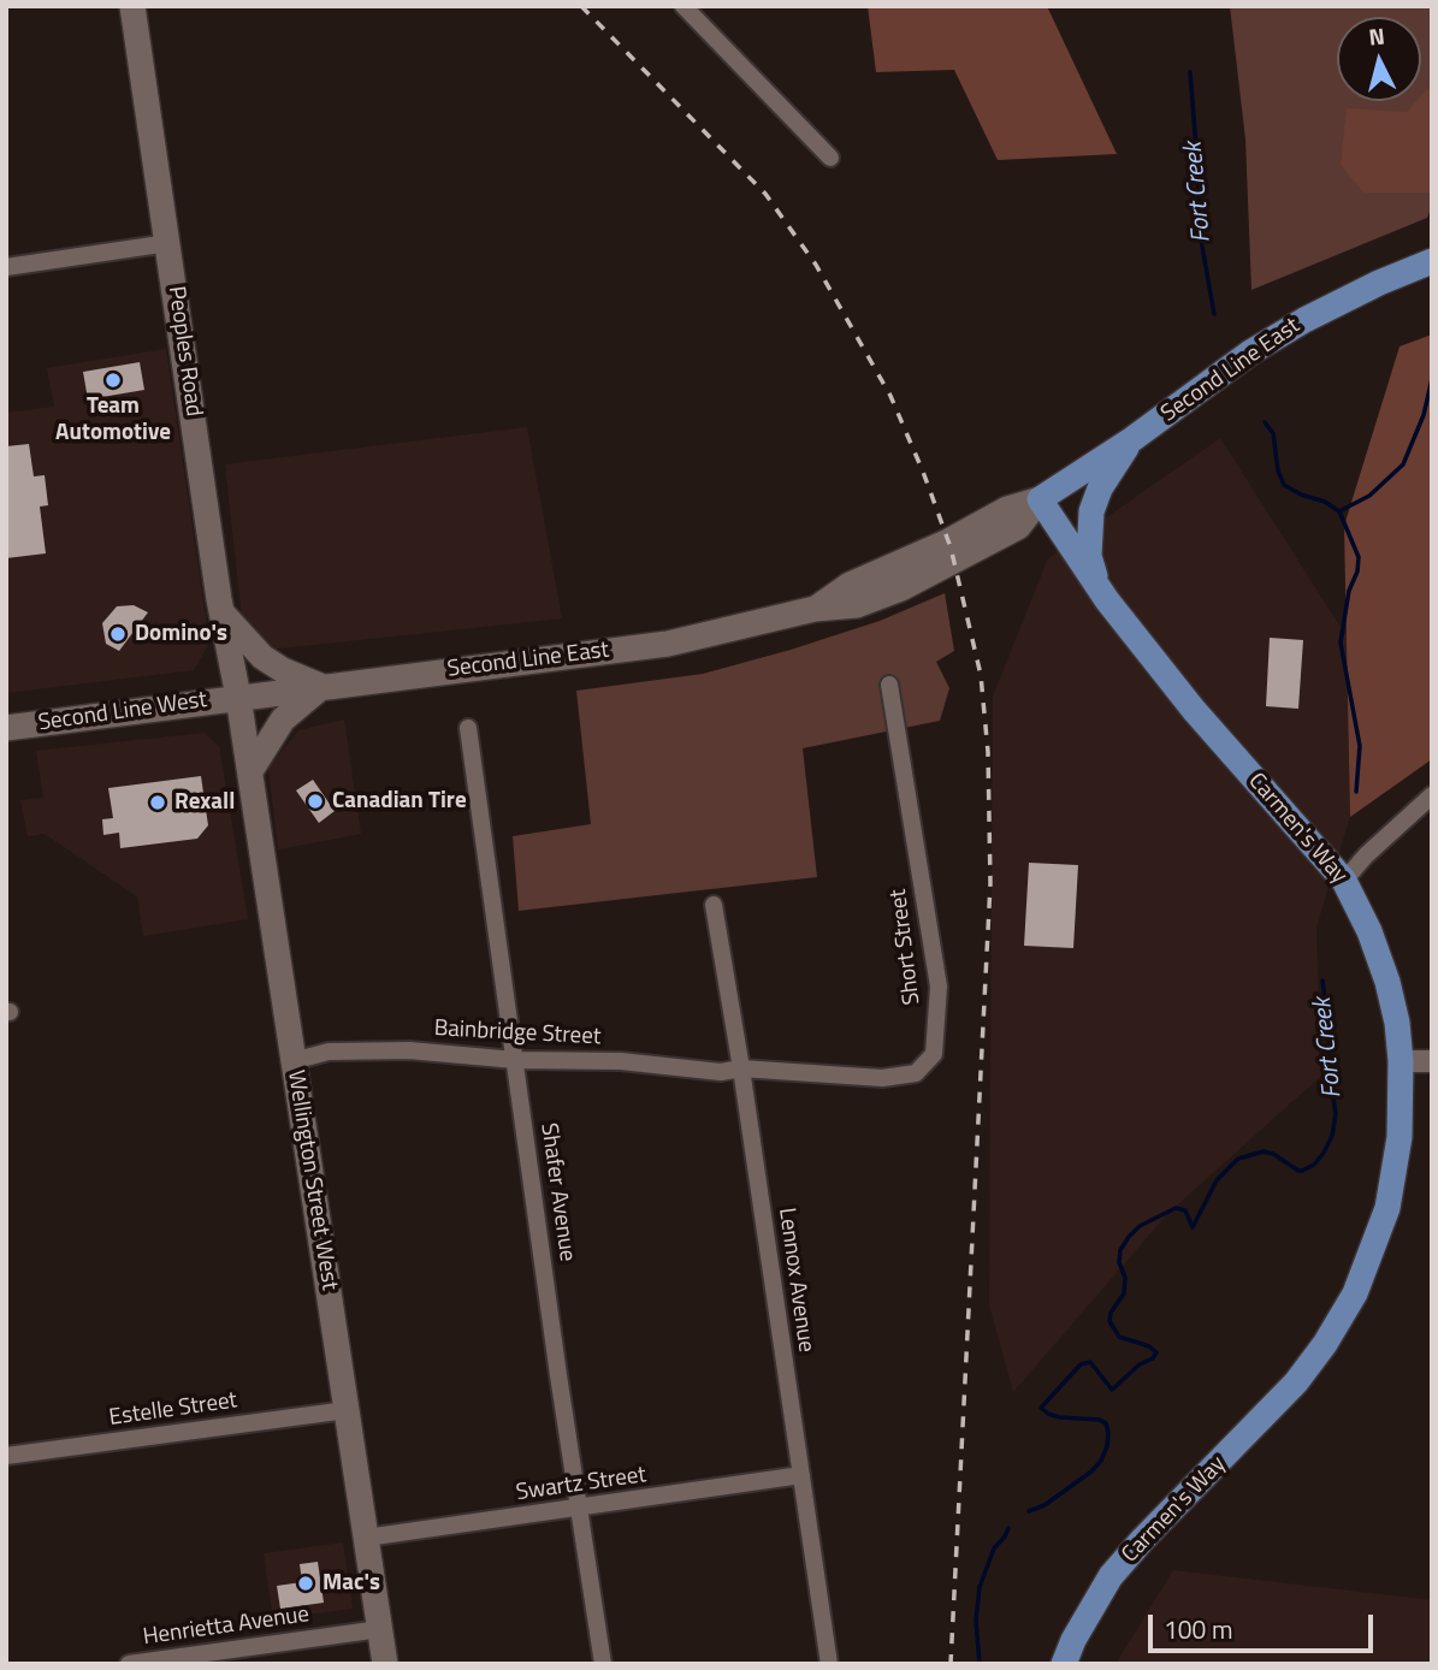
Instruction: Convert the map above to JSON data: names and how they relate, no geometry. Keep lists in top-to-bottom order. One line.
{"streets":{"highway":["Second Line East","Carmen's Way"],"main road":["Peoples Road","Second Line West","Wellington Street West"],"street":["Short Street","Bainbridge Street","Shafer Avenue","Lennox Avenue","Estelle Street","Swartz Street","Henrietta Avenue"]},"crossings":[["Peoples Road","Second Line East"],["Peoples Road","Second Line West"],["Peoples Road","Wellington Street West"],["Second Line East","Second Line West"],["Second Line East","Carmen's Way"],["Second Line East","Wellington Street West"],["Second Line West","Wellington Street West"],["Short Street","Bainbridge Street"],["Short Street","Lennox Avenue"],["Bainbridge Street","Wellington Street West"],["Bainbridge Street","Shafer Avenue"],["Bainbridge Street","Lennox Avenue"],["Wellington Street West","Estelle Street"],["Wellington Street West","Swartz Street"],["Wellington Street West","Henrietta Avenue"],["Shafer Avenue","Swartz Street"],["Lennox Avenue","Swartz Street"]],"water":["Fort Creek"],"places":["Team Automotive","Domino's","Canadian Tire","Rexall","Mac's"],"scale_bar":"100 m","north":"top"}
